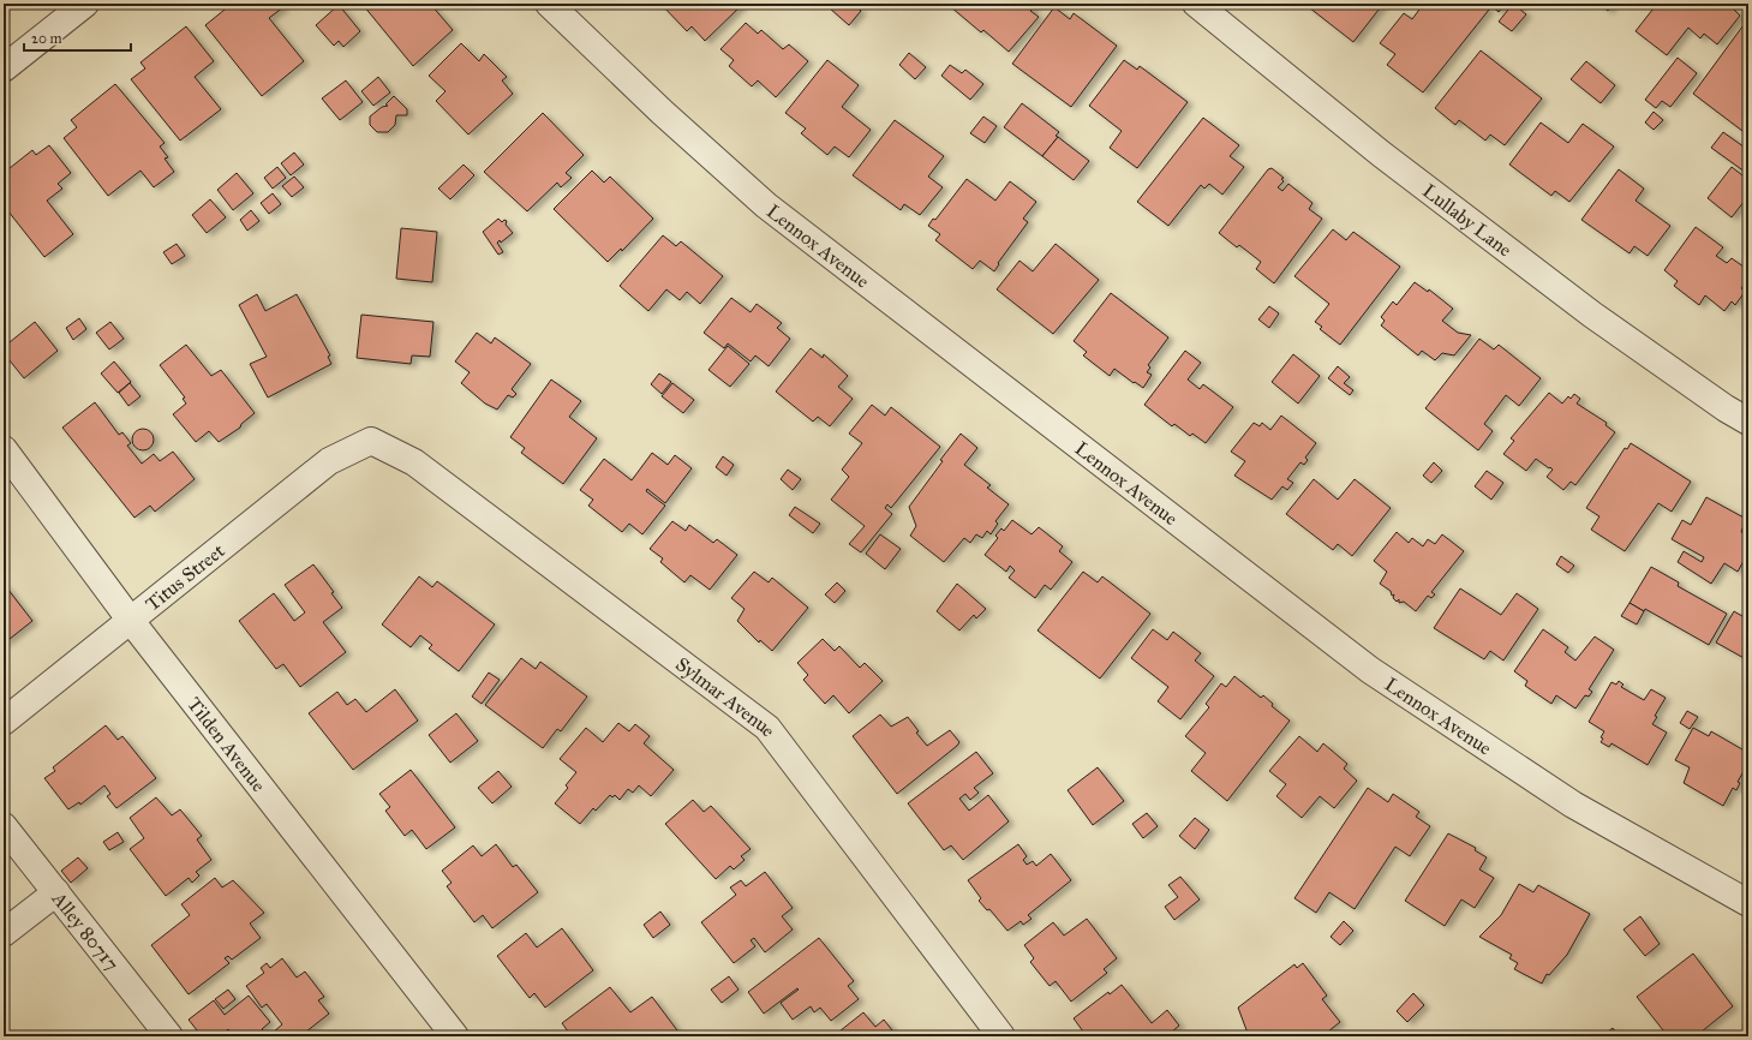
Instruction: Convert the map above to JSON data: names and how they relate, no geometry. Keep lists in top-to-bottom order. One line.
{"streets":{"street":["Lullaby Lane","Lennox Avenue","Titus Street","Sylmar Avenue","Tilden Avenue","Alley 80717"]},"crossings":[["Titus Street","Sylmar Avenue"],["Titus Street","Tilden Avenue"]],"scale_bar":"20 m"}
